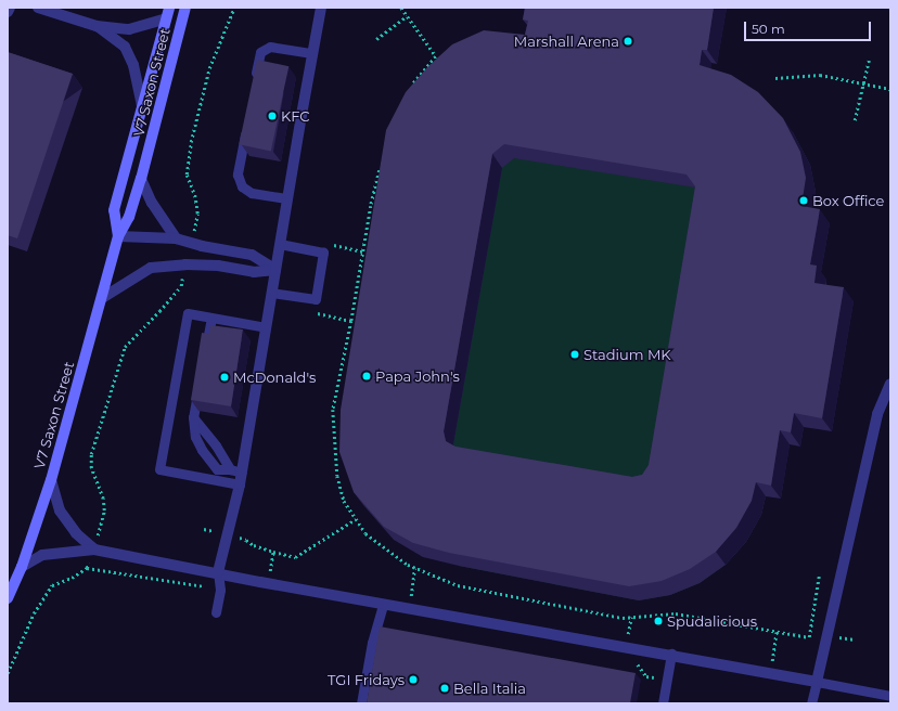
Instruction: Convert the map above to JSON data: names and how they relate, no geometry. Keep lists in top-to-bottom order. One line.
{"streets":{"main road":["V7 Saxon Street"]},"places":["Marshall Arena","KFC","Box Office","Stadium MK","Papa John's","McDonald's","Spudalicious","TGI Fridays","Bella Italia"],"scale_bar":"50 m"}
